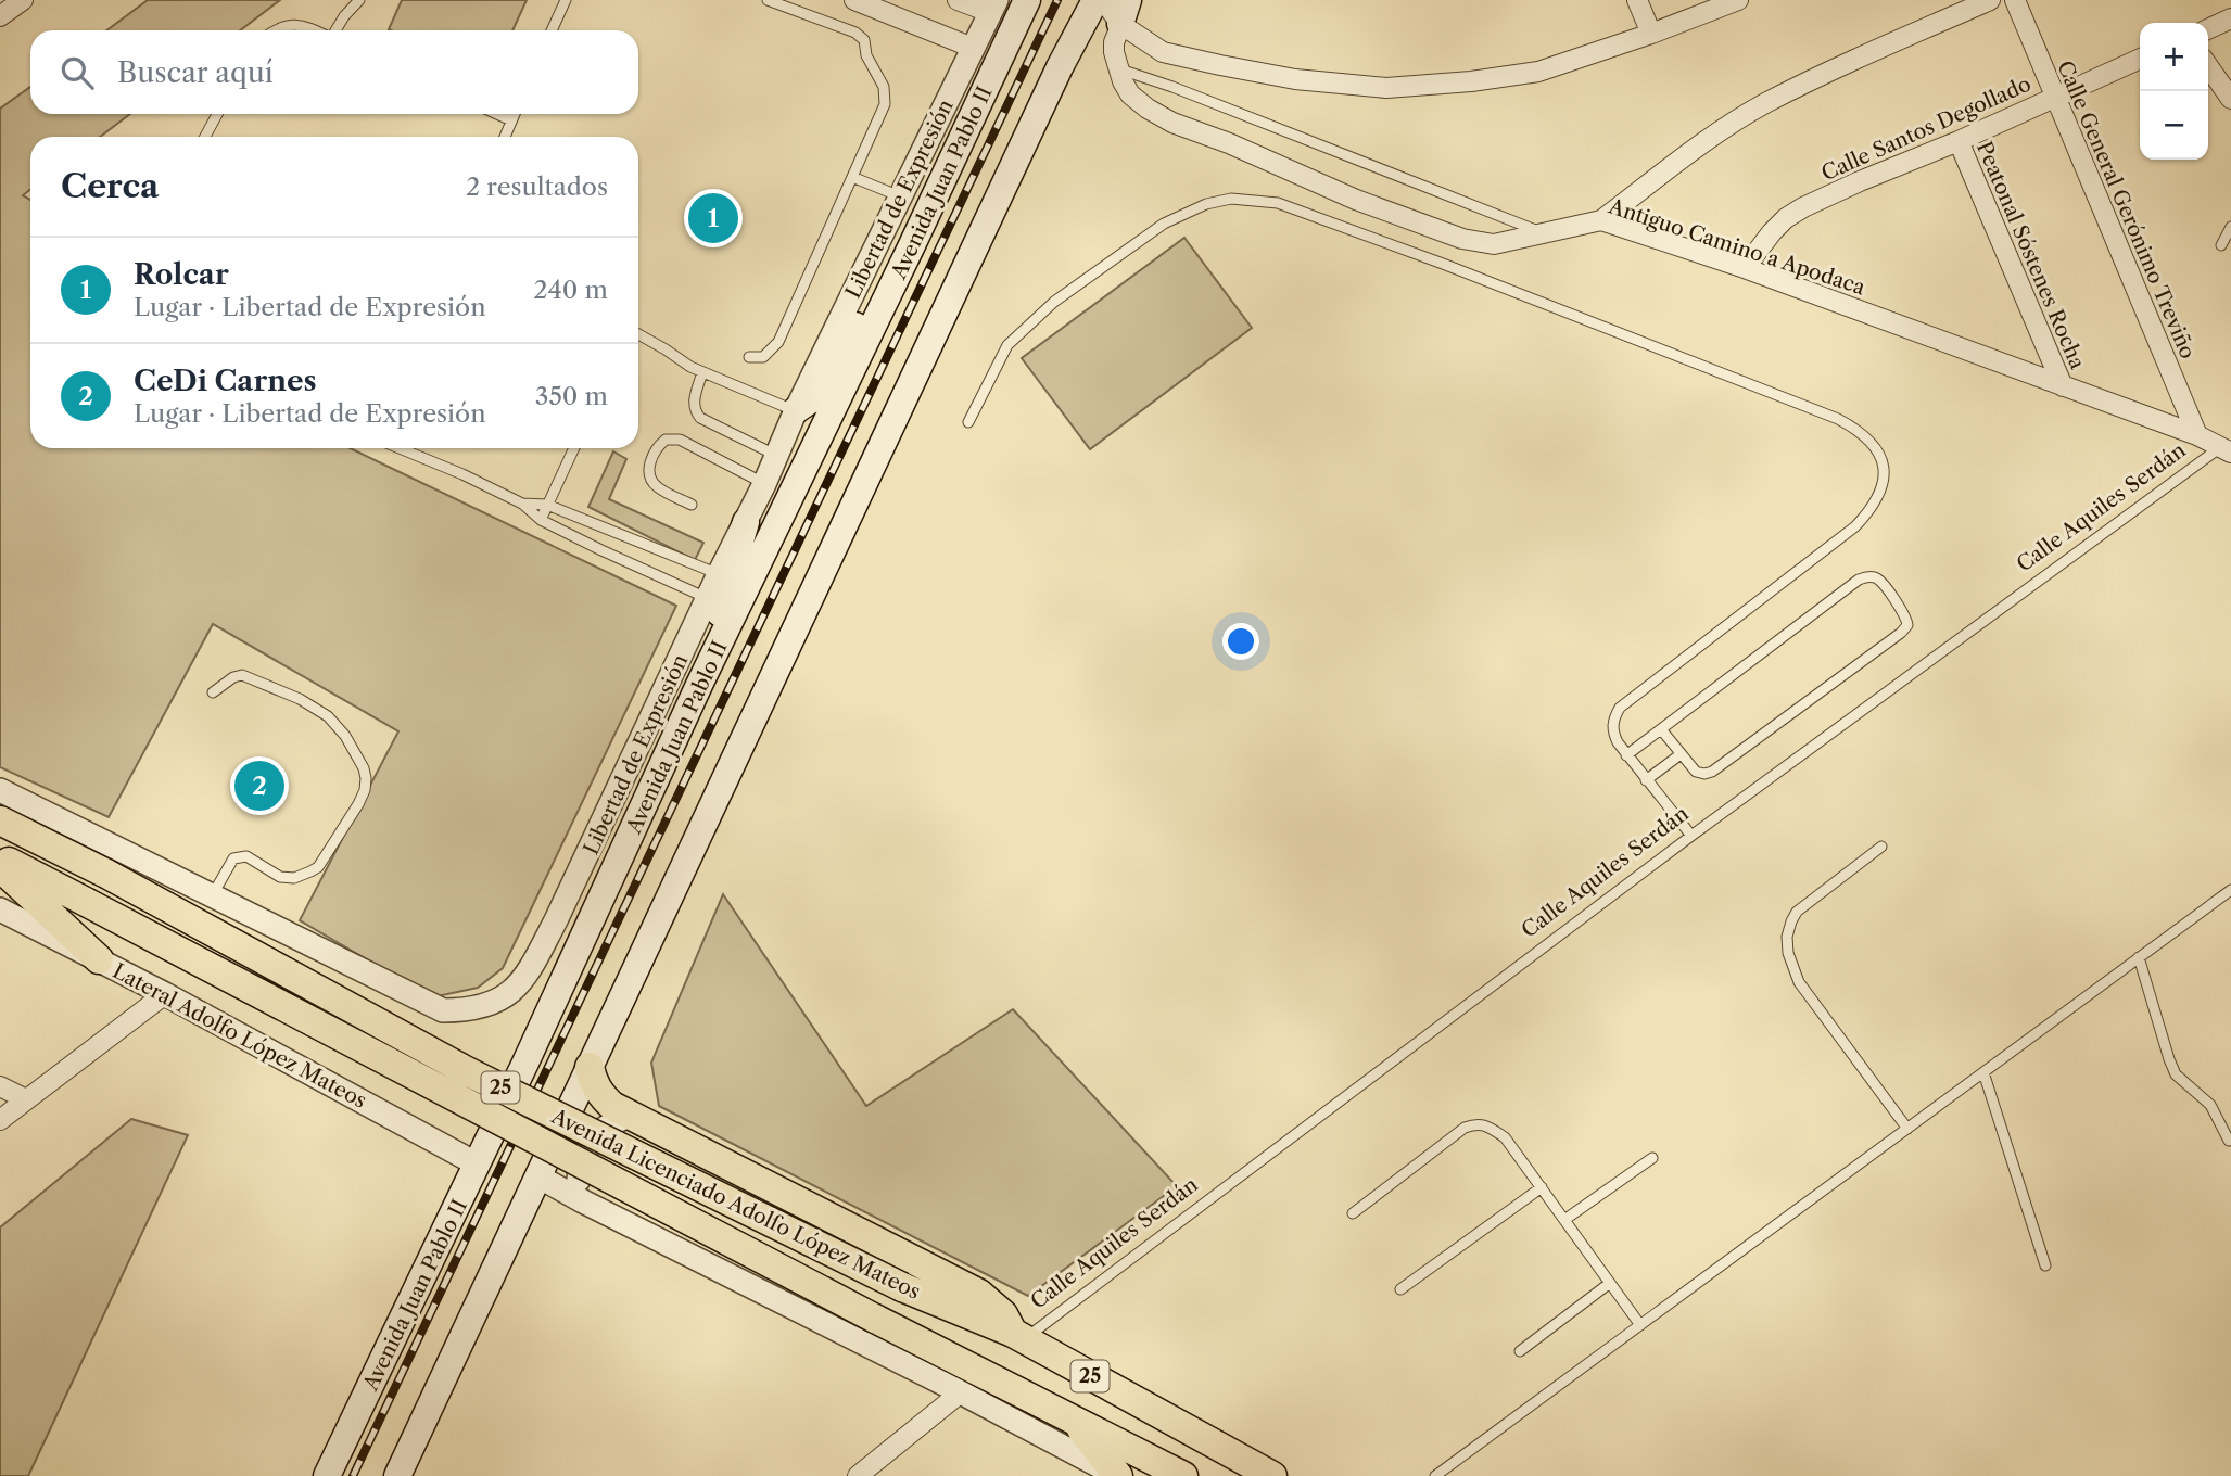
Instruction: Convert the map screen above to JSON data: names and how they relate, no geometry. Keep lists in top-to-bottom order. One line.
{"streets":{"main road":["Avenida Juan Pablo II","25","Avenida Licenciado Adolfo López Mateos"],"street":["Calle Santos Degollado","Libertad de Expresión","Calle General Gerónimo Treviño","Antiguo Camino a Apodaca","Peatonal Sóstenes Rocha","Lateral Adolfo López Mateos"],"lane":["Calle Aquiles Serdán"]},"crossings":[["Calle Santos Degollado","Calle General Gerónimo Treviño"],["Calle Santos Degollado","Antiguo Camino a Apodaca"],["Calle Santos Degollado","Peatonal Sóstenes Rocha"],["Avenida Juan Pablo II","Lateral Adolfo López Mateos"],["Calle General Gerónimo Treviño","Antiguo Camino a Apodaca"],["Antiguo Camino a Apodaca","Peatonal Sóstenes Rocha"],["Antiguo Camino a Apodaca","Calle Aquiles Serdán"],["Calle Aquiles Serdán","Avenida Licenciado Adolfo López Mateos"]],"page":{"map_buttons":["+","−"],"search":"Buscar aquí","heading":["Cerca","2 resultados"],"pins":["1","2"],"list":[{"mark":"1","name":"Rolcar","note":"Lugar · Libertad de Expresión","value":"240 m"},{"mark":"2","name":"CeDi Carnes","note":"Lugar · Libertad de Expresión","value":"350 m"}]}}
